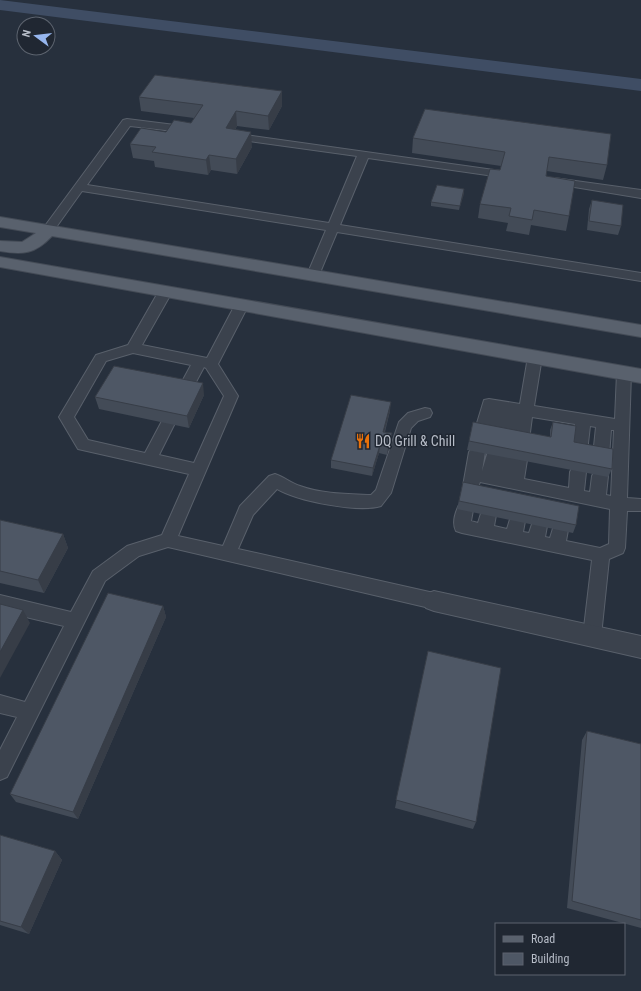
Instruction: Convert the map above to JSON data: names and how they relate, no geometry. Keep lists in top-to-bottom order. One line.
{"places":{"restaurant":["DQ Grill & Chill"]},"legend":["Road","Building"],"north":"left"}
